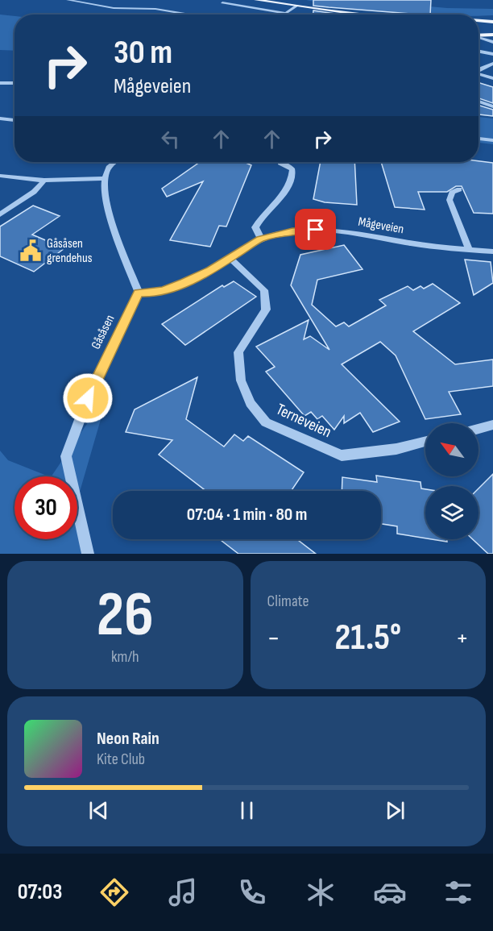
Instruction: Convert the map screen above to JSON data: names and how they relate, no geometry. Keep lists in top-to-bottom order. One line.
{"streets":{"street":["Mågeveien","Gåsåsen","Terneveien"]},"crossings":[["Mågeveien","Gåsåsen"],["Mågeveien","Terneveien"]],"places":{"public building":["Gåsåsen grendehus"]},"north":"top left","page":{"turn":["30 m","Mågeveien"],"limit":"30","trip":"07:04 · 1 min · 80 m","tile":[["26","km/h"],"Climate"],"heat":["−","21.5°","+"],"song":["Neon Rain","Kite Club"],"tabs":"07:03"}}
